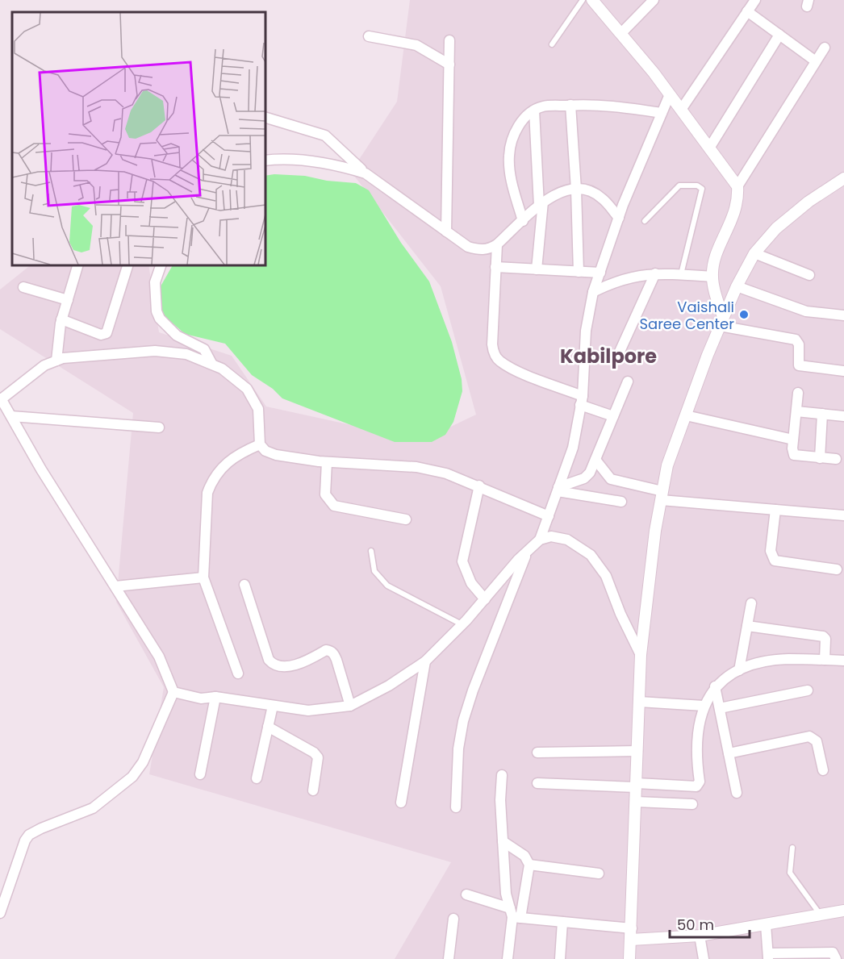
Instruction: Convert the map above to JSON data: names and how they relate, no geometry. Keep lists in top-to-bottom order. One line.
{"districts":["Kabilpore"],"places":["Vaishali Saree Center"],"scale_bar":"50 m"}
